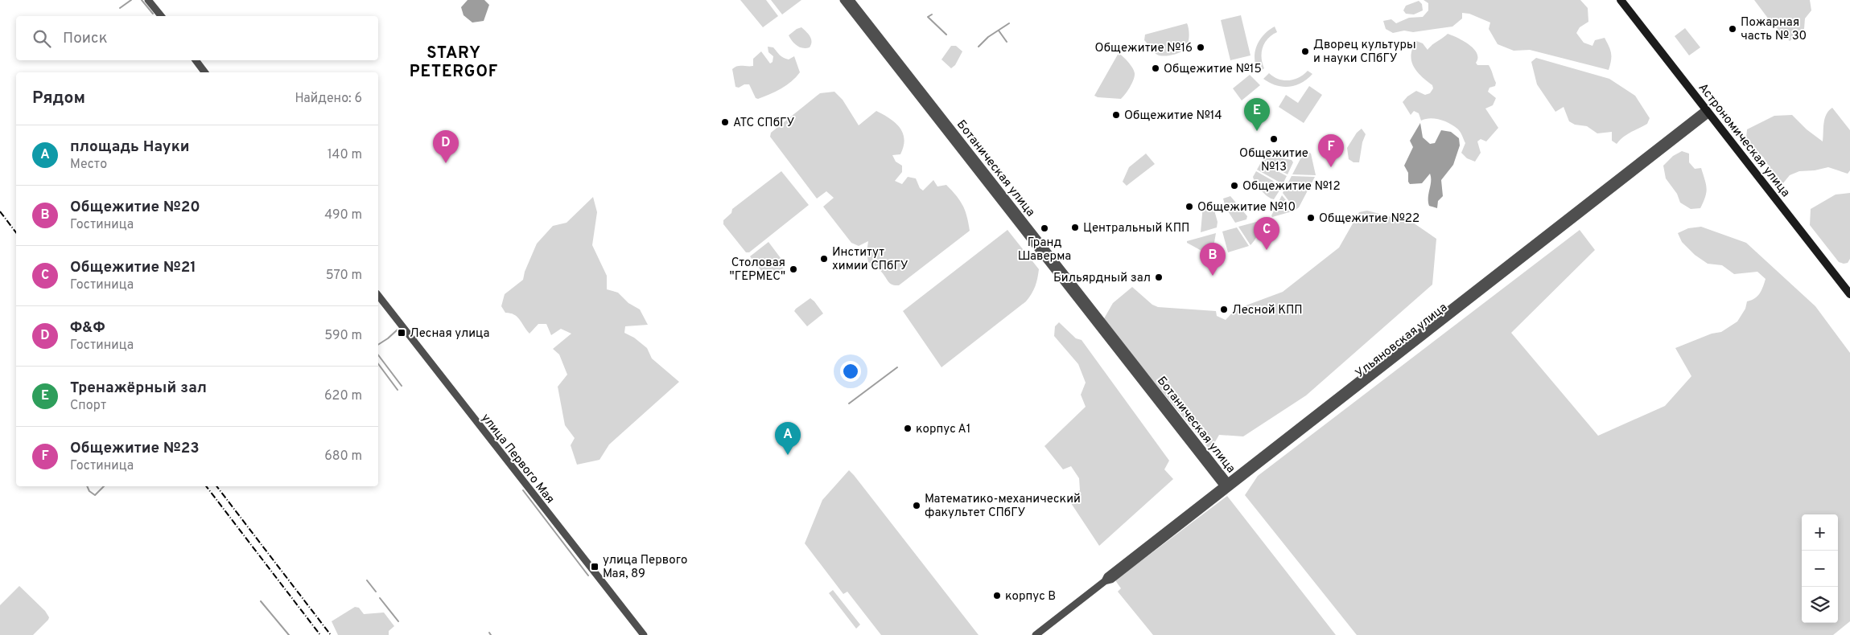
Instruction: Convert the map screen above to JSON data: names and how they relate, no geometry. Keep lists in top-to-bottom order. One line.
{"streets":{"main road":["Астрономическая улица"],"street":["Ботаническая улица","Ульяновская улица","улица Первого Мая"]},"crossings":[["Астрономическая улица","Ульяновская улица"],["Ботаническая улица","Ульяновская улица"]],"districts":["STARY PETERGOF"],"places":{"other":["Пожарная часть № 30","Общежитие №16","Дворец культуры и науки СПбГУ","Общежитие №15","Общежитие №14","АТС СПбГУ","Общежитие №13","Общежитие №12","Общежитие №10","Общежитие №22","Центральный КПП","Гранд Шаверма","Институт химии СПбГУ","Столовая \"ГЕРМЕС\"","Бильярдный зал","Лесной КПП","корпус А1","Математико-механический факультет СПбГУ","корпус В"],"transit":["Лесная улица","улица Первого Мая, 89"]},"page":{"search":"Поиск","heading":["Рядом","Найдено: 6"],"pins":["E","D","F","C","B","A"],"list":[{"mark":"A","name":"площадь Науки","note":"Место","value":"140 m"},{"mark":"B","name":"Общежитие №20","note":"Гостиница","value":"490 m"},{"mark":"C","name":"Общежитие №21","note":"Гостиница","value":"570 m"},{"mark":"D","name":"Ф&Ф","note":"Гостиница","value":"590 m"},{"mark":"E","name":"Тренажёрный зал","note":"Спорт","value":"620 m"},{"mark":"F","name":"Общежитие №23","note":"Гостиница","value":"680 m"}],"map_buttons":["+","−"]}}
